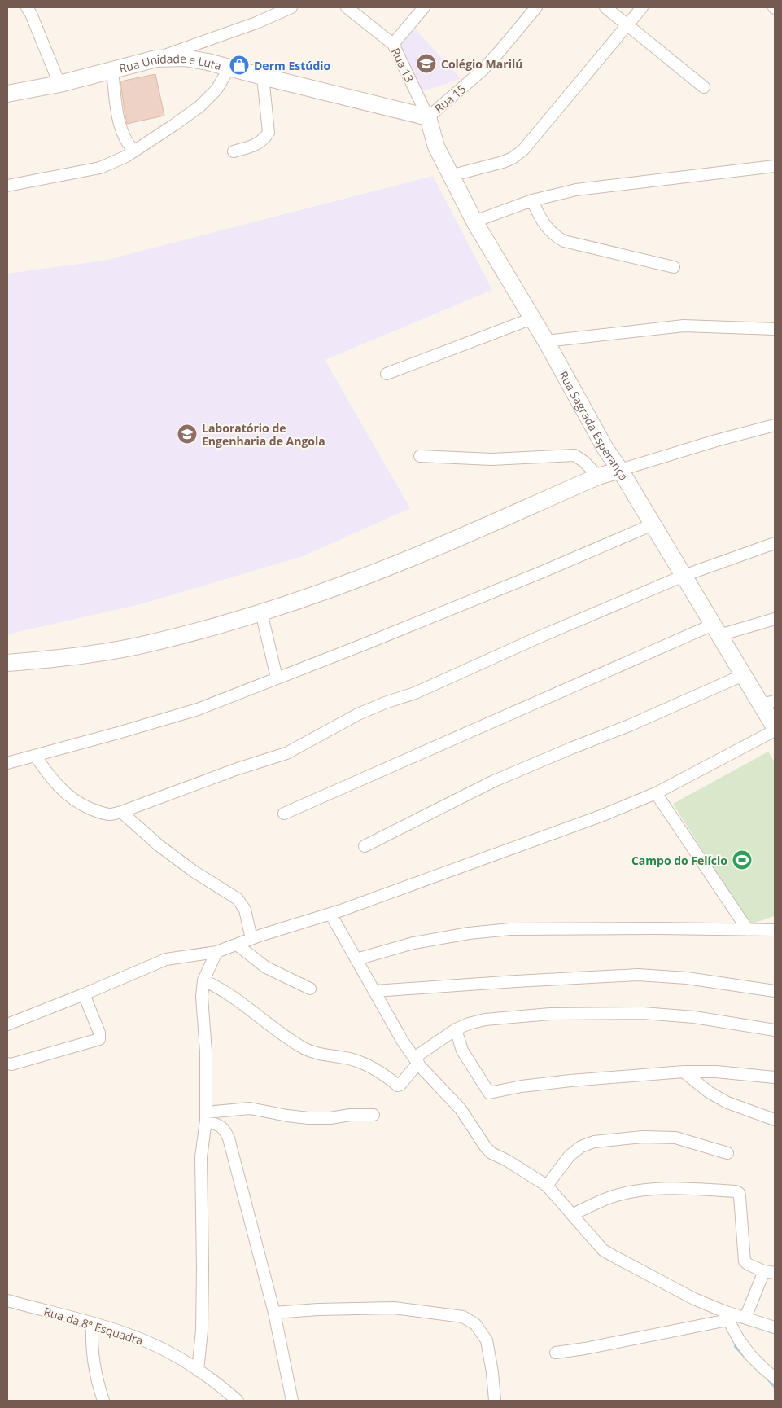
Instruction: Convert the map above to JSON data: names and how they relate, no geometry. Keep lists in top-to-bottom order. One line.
{"streets":{"street":["Rua 13","Rua Unidade e Luta","Rua 15","Rua Sagrada Esperança","Rua da 8ª Esquadra"]},"crossings":[["Rua 13","Rua Unidade e Luta"],["Rua 13","Rua 15"],["Rua 13","Rua Sagrada Esperança"],["Rua Unidade e Luta","Rua 15"],["Rua Unidade e Luta","Rua Sagrada Esperança"],["Rua 15","Rua Sagrada Esperança"]],"places":{"school or university":["Colégio Marilú","Laboratório de Engenharia de Angola"],"shop":["Derm Estúdio"],"sports":["Campo do Felício"]}}
